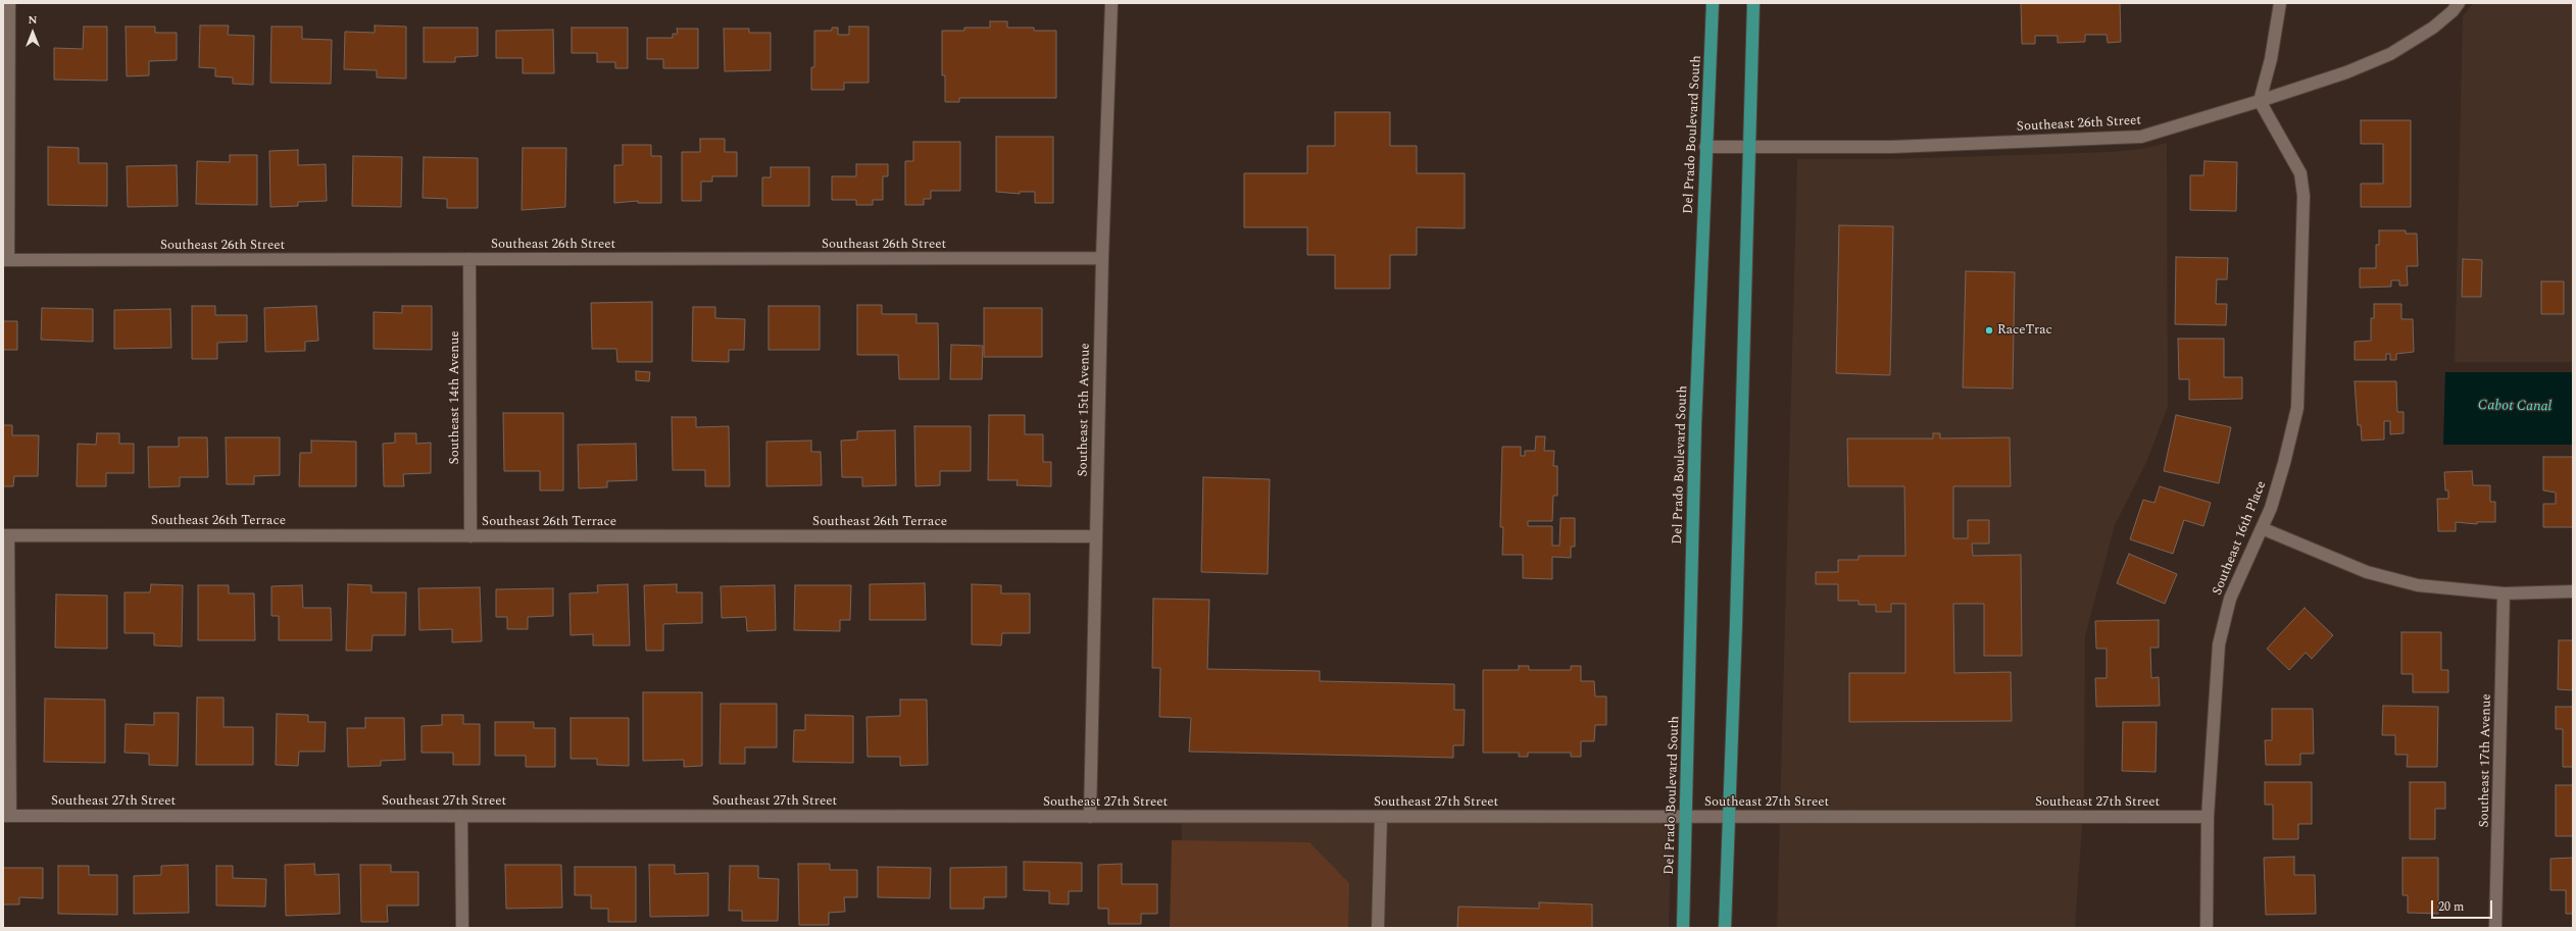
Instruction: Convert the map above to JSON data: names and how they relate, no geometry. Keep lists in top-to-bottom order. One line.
{"streets":{"main road":["Del Prado Boulevard South"],"street":["Southeast 26th Street","Southeast 14th Avenue","Southeast 15th Avenue","Southeast 26th Terrace","Southeast 16th Place","Southeast 17th Avenue","Southeast 27th Street"]},"crossings":[["Southeast 26th Street","Del Prado Boulevard South"],["Southeast 26th Street","Southeast 14th Avenue"],["Southeast 26th Street","Southeast 15th Avenue"],["Southeast 26th Street","Southeast 16th Place"],["Del Prado Boulevard South","Southeast 27th Street"],["Southeast 14th Avenue","Southeast 26th Terrace"],["Southeast 15th Avenue","Southeast 26th Terrace"],["Southeast 15th Avenue","Southeast 27th Street"],["Southeast 16th Place","Southeast 27th Street"]],"water":["Cabot Canal"],"places":["RaceTrac"],"scale_bar":"20 m","north":"top"}
